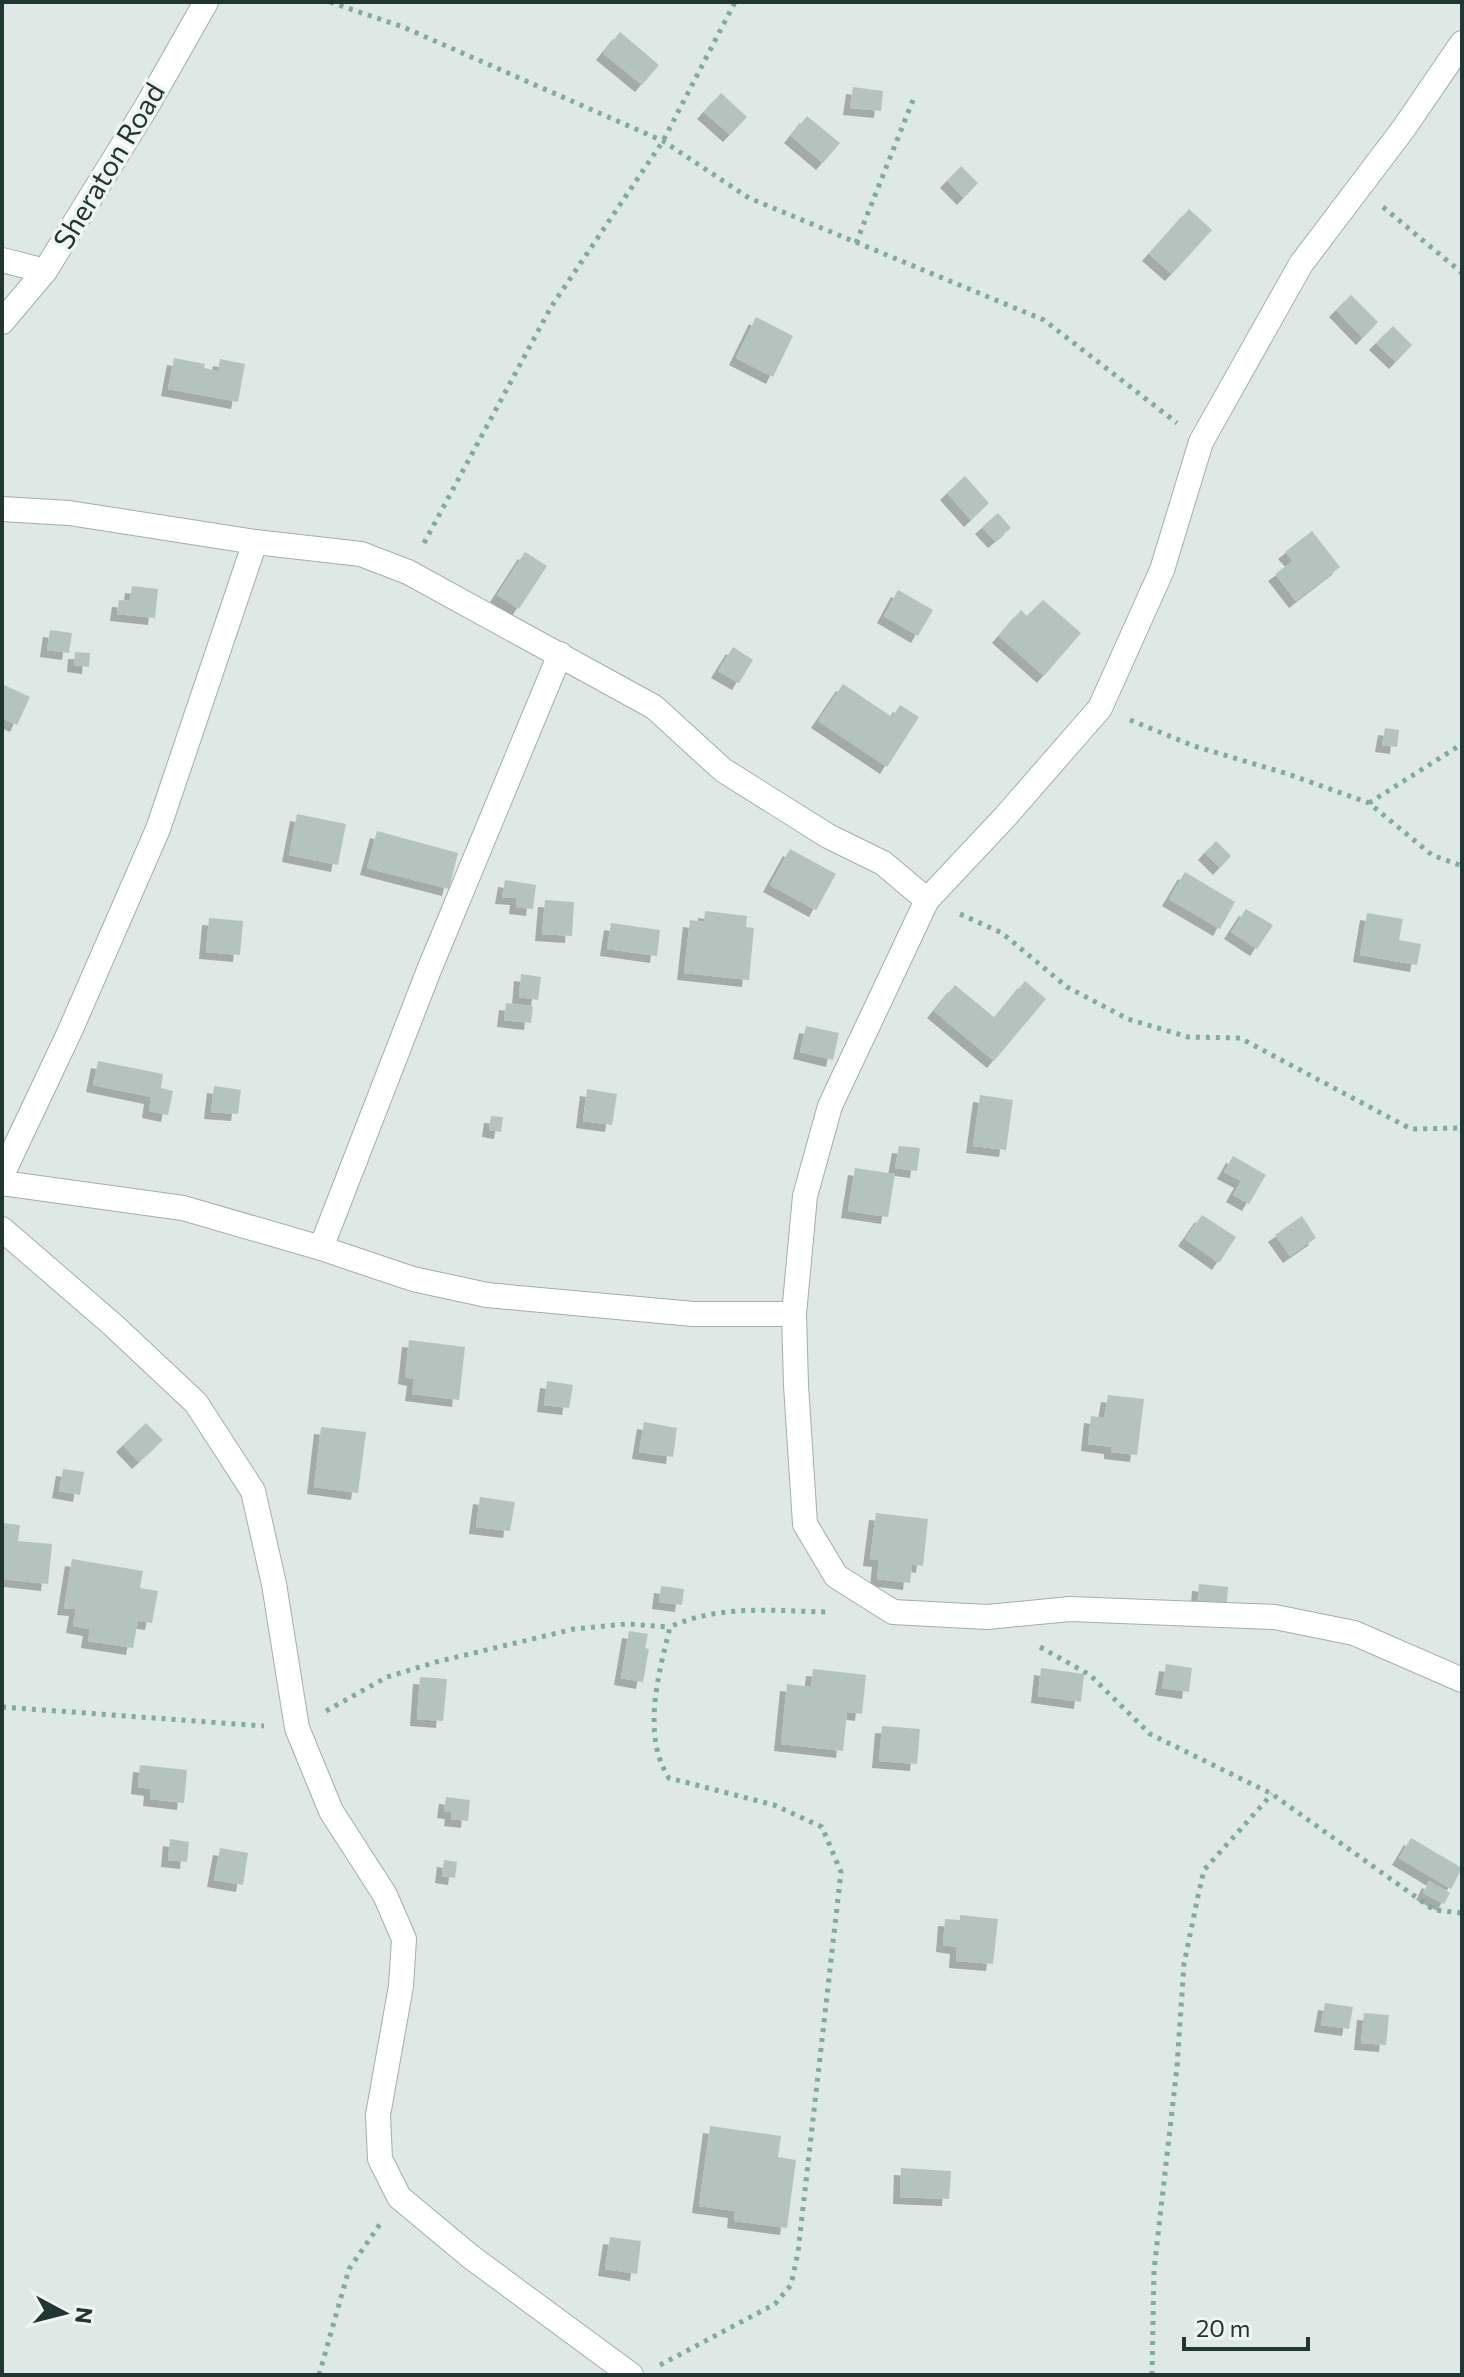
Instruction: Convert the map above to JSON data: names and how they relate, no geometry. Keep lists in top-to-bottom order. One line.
{"streets":{"street":["Sheraton Road"]},"scale_bar":"20 m","north":"right"}
